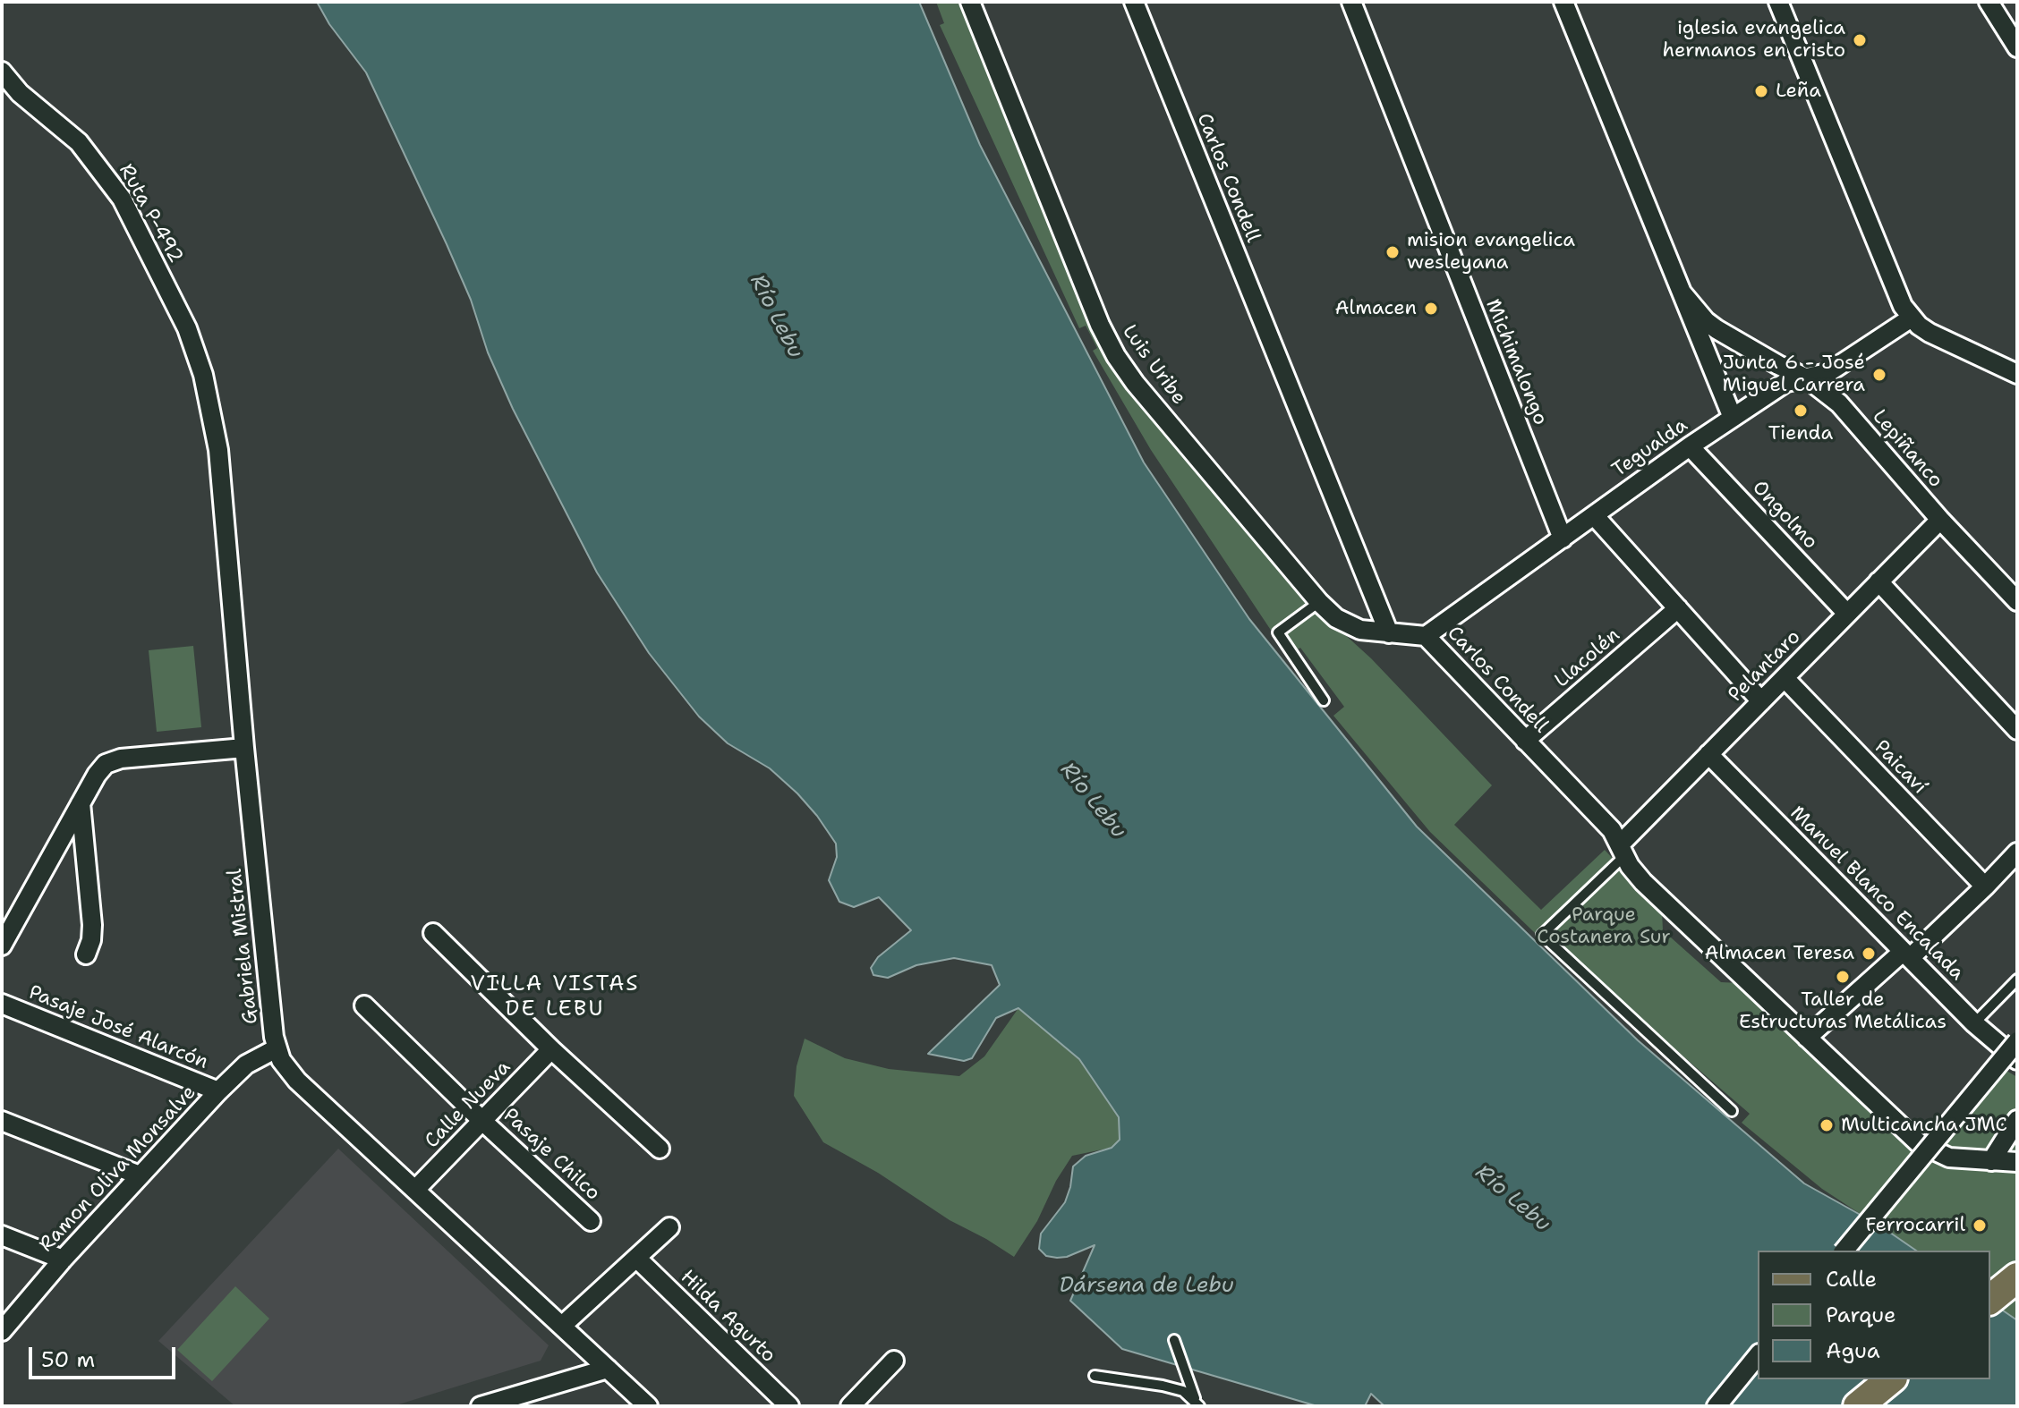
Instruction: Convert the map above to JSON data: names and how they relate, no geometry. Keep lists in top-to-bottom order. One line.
{"streets":{"street":["Carlos Condell","Ruta P-492","Michimalongo","Luis Uribe","Tegualda","Lepiñanco","Ongolmo","Llacolén","Pelantaro","Paicaví","Manuel Blanco Encalada","Gabriela Mistral","Pasaje José Alarcón","Calle Nueva","Pasaje Chilco","Ramon Oliva Monsalve","Hilda Agurto"]},"crossings":[["Carlos Condell","Luis Uribe"],["Carlos Condell","Tegualda"],["Carlos Condell","Llacolén"],["Carlos Condell","Pelantaro"],["Ruta P-492","Gabriela Mistral"],["Michimalongo","Tegualda"],["Tegualda","Lepiñanco"],["Tegualda","Ongolmo"],["Lepiñanco","Pelantaro"],["Ongolmo","Pelantaro"],["Pelantaro","Paicaví"],["Pelantaro","Manuel Blanco Encalada"],["Gabriela Mistral","Calle Nueva"],["Gabriela Mistral","Ramon Oliva Monsalve"],["Pasaje José Alarcón","Ramon Oliva Monsalve"],["Calle Nueva","Pasaje Chilco"]],"districts":["VILLA VISTAS DE LEBU"],"water":["Río Lebu","Dársena de Lebu"],"parks":["Parque Costanera Sur"],"places":["iglesia evangelica hermanos en cristo","Leña","mision evangelica wesleyana","Almacen","Junta 6 - José Miguel Carrera","Tienda","Almacen Teresa","Taller de Estructuras Metálicas","Multicancha JMC","Ferrocarril"],"legend":["Calle","Parque","Agua"],"scale_bar":"50 m"}
